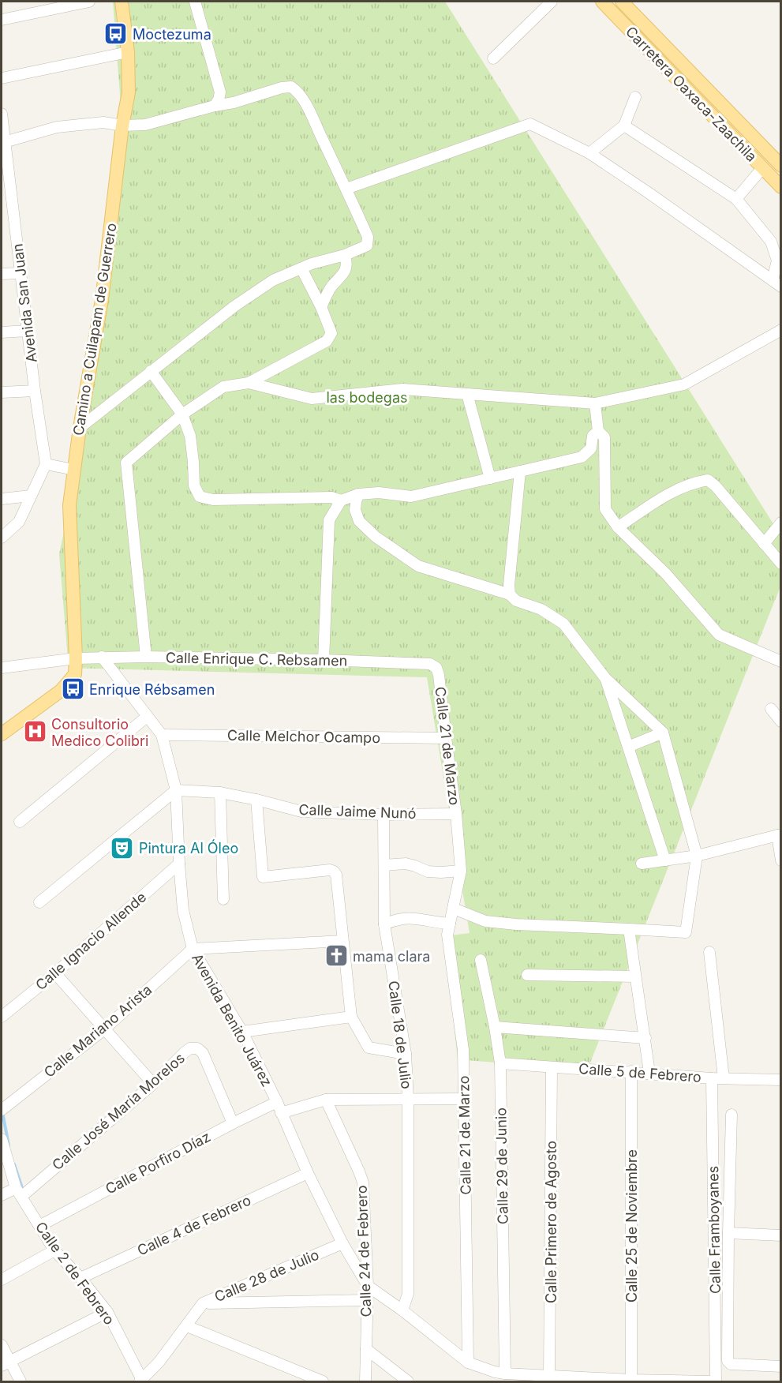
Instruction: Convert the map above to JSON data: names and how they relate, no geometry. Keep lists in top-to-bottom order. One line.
{"streets":{"main road":["Carretera Oaxaca-Zaachila","Camino a Cuilapam de Guerrero"],"street":["Avenida San Juan","Calle Enrique C. Rebsamen","Calle Melchor Ocampo","Calle 21 de Marzo","Calle Jaime Nunó","Calle Ignacio Allende","Avenida Benito Juárez","Calle Mariano Arista","Calle 18 de Julio","Calle 5 de Febrero","Calle José María Morelos","Calle Porfiro Díaz","Calle 29 de Junio","Calle Primero de Agosto","Calle 4 de Febrero","Calle 25 de Noviembre","Calle Framboyanes","Calle 24 de Febrero","Calle 2 de Febrero","Calle 28 de Julio"]},"crossings":[["Camino a Cuilapam de Guerrero","Calle Enrique C. Rebsamen"],["Calle Enrique C. Rebsamen","Calle 21 de Marzo"],["Calle Enrique C. Rebsamen","Avenida Benito Juárez"],["Calle Melchor Ocampo","Calle 21 de Marzo"],["Calle Melchor Ocampo","Avenida Benito Juárez"],["Calle 21 de Marzo","Calle Jaime Nunó"],["Calle 21 de Marzo","Avenida Benito Juárez"],["Calle Jaime Nunó","Avenida Benito Juárez"],["Calle Jaime Nunó","Calle 18 de Julio"],["Calle Ignacio Allende","Avenida Benito Juárez"],["Avenida Benito Juárez","Calle Mariano Arista"],["Avenida Benito Juárez","Calle 18 de Julio"],["Avenida Benito Juárez","Calle Porfiro Díaz"],["Avenida Benito Juárez","Calle 29 de Junio"],["Avenida Benito Juárez","Calle Primero de Agosto"],["Avenida Benito Juárez","Calle 4 de Febrero"],["Avenida Benito Juárez","Calle 25 de Noviembre"],["Avenida Benito Juárez","Calle 24 de Febrero"],["Avenida Benito Juárez","Calle 28 de Julio"],["Calle 5 de Febrero","Calle 29 de Junio"],["Calle 5 de Febrero","Calle Primero de Agosto"],["Calle 5 de Febrero","Calle 25 de Noviembre"],["Calle 5 de Febrero","Calle Framboyanes"],["Calle José María Morelos","Calle Porfiro Díaz"],["Calle José María Morelos","Calle 2 de Febrero"],["Calle Porfiro Díaz","Calle 2 de Febrero"],["Calle 4 de Febrero","Calle 2 de Febrero"],["Calle 2 de Febrero","Calle 28 de Julio"]],"parks":["las bodegas"],"places":{"bus stop":["Moctezuma","Enrique Rébsamen"],"hospital":["Consultorio Medico Colibri"],"theatre":["Pintura Al Óleo"],"church":["mama clara"]}}
